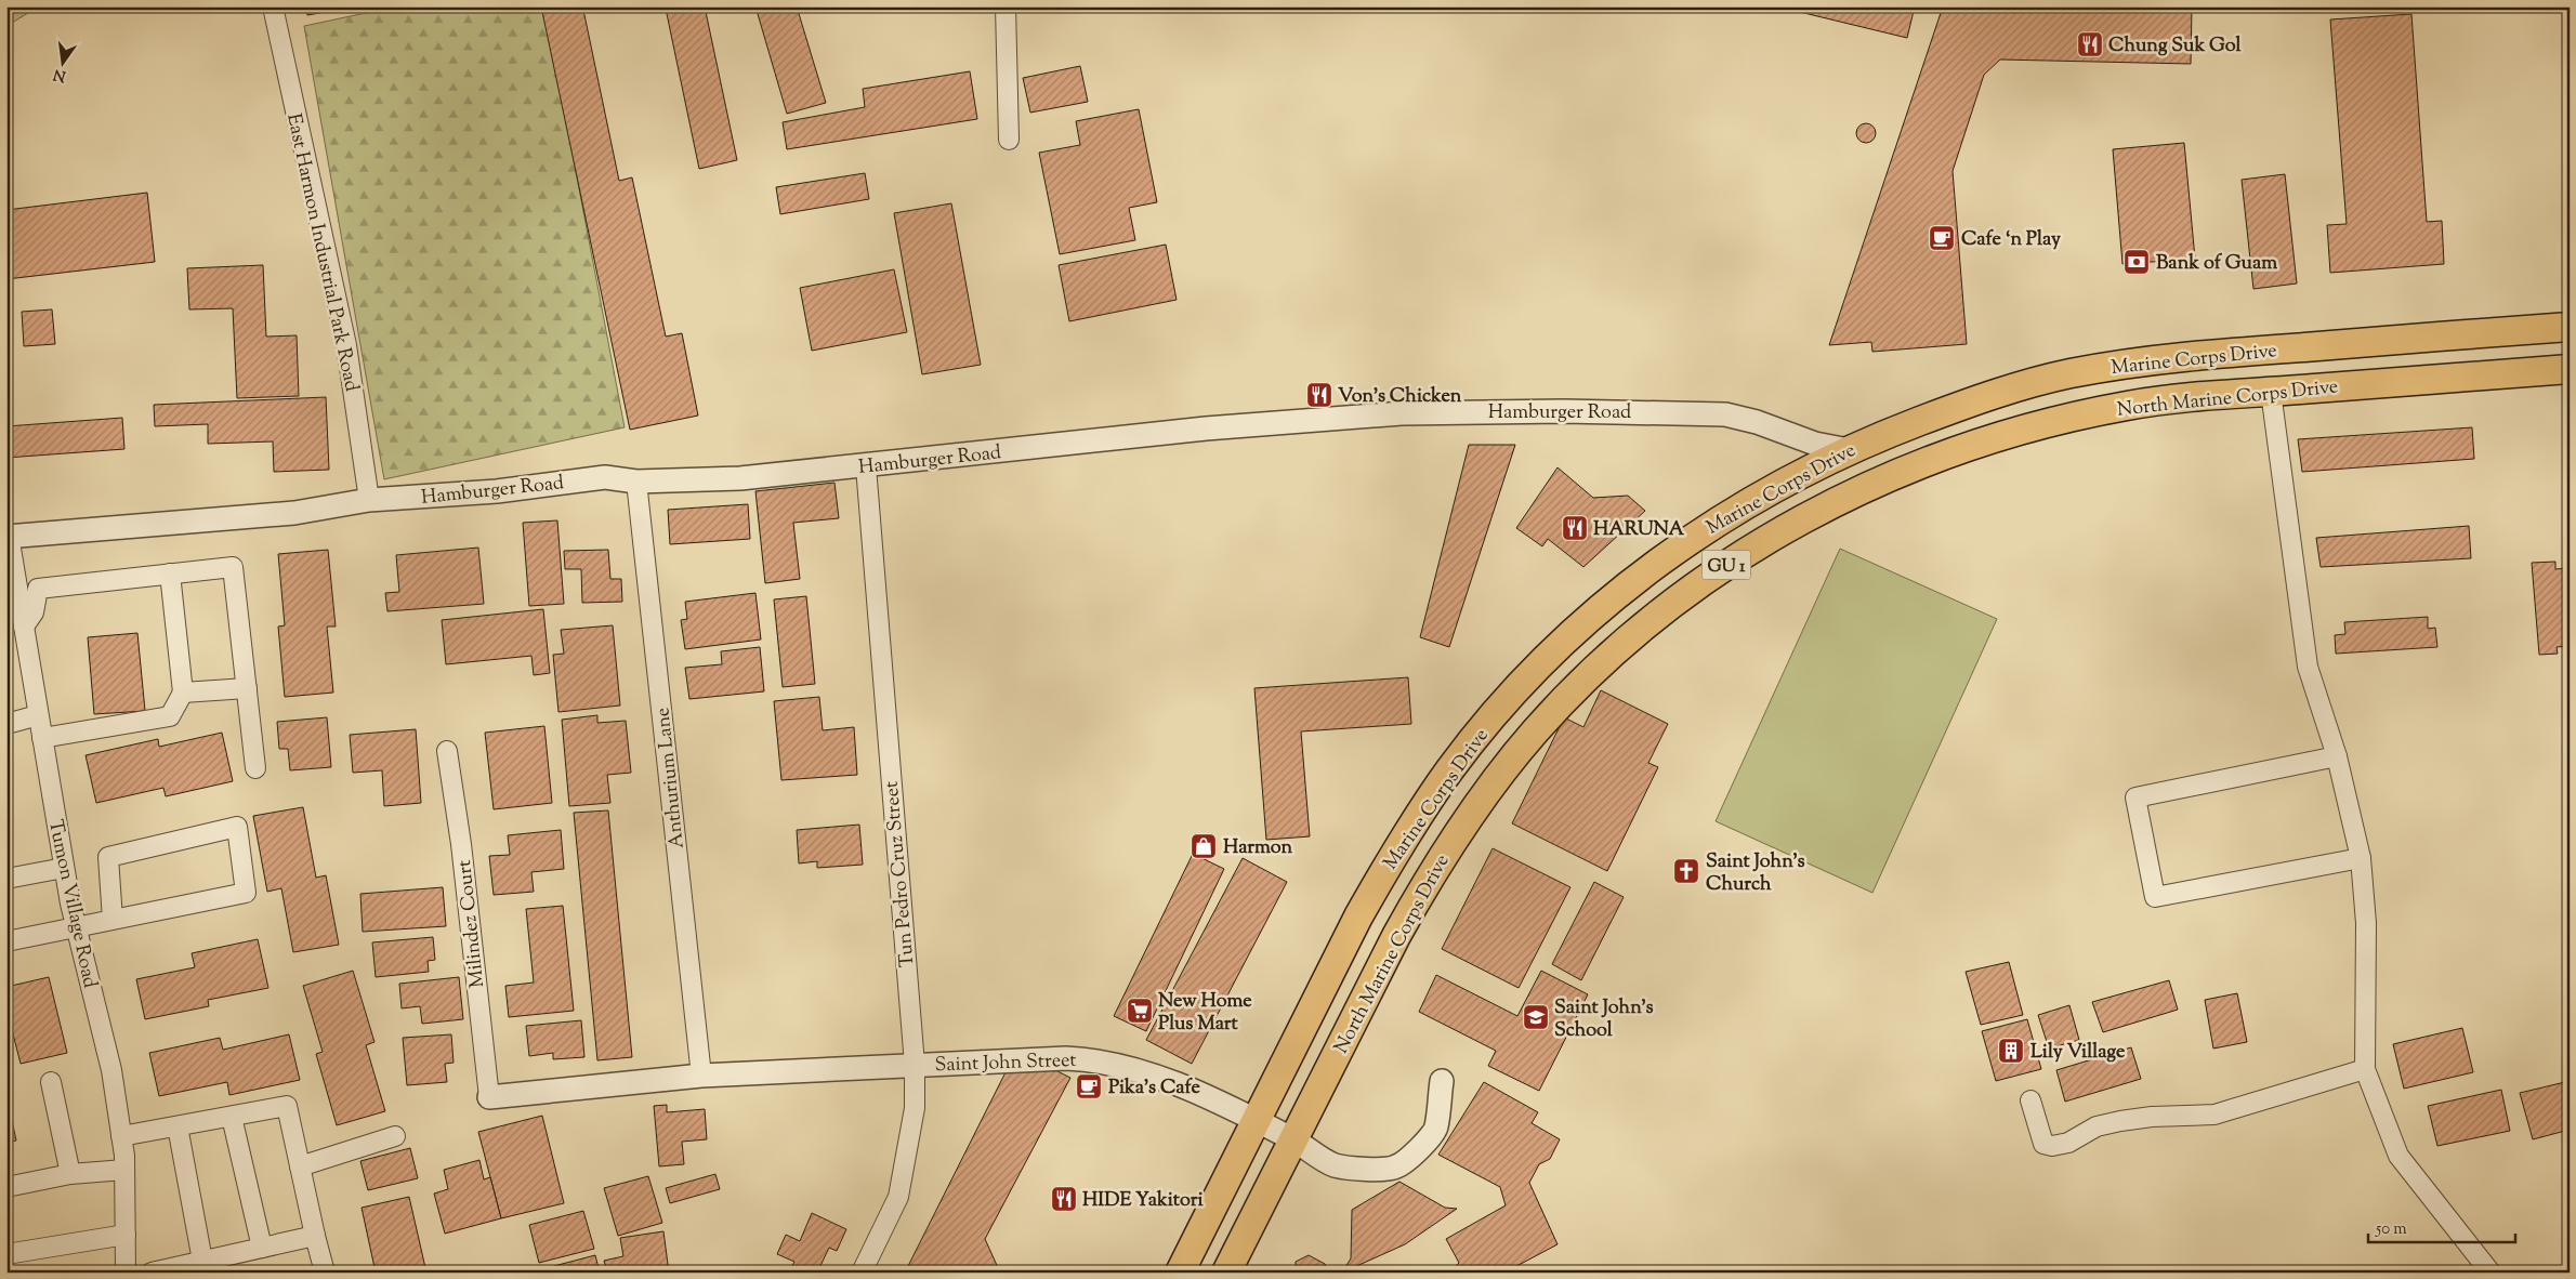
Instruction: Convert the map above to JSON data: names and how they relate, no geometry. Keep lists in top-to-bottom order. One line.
{"streets":{"main road":["Marine Corps Drive","North Marine Corps Drive","GU 1"],"street":["East Harmon Industrial Park Road","Hamburger Road","Anthurium Lane","Tun Pedro Cruz Street","Tumon Village Road","Milindez Court","Saint John Street"]},"crossings":[["East Harmon Industrial Park Road","Hamburger Road"],["Marine Corps Drive","Hamburger Road"],["Marine Corps Drive","Saint John Street"],["North Marine Corps Drive","Saint John Street"],["Hamburger Road","Anthurium Lane"],["Hamburger Road","Tun Pedro Cruz Street"],["Hamburger Road","Tumon Village Road"],["Anthurium Lane","Saint John Street"],["Tun Pedro Cruz Street","Saint John Street"],["Milindez Court","Saint John Street"]],"places":{"restaurant":["Chung Suk Gol","Von's Chicken","HARUNA","HIDE Yakitori"],"cafe":["Cafe ‘n Play","Pika's Cafe"],"bank":["Bank of Guam"],"shop":["Harmon"],"church":["Saint John's Church"],"supermarket":["New Home Plus Mart"],"school or university":["Saint John's School"],"building":["Lily Village"]},"scale_bar":"50 m","north":"bottom"}
